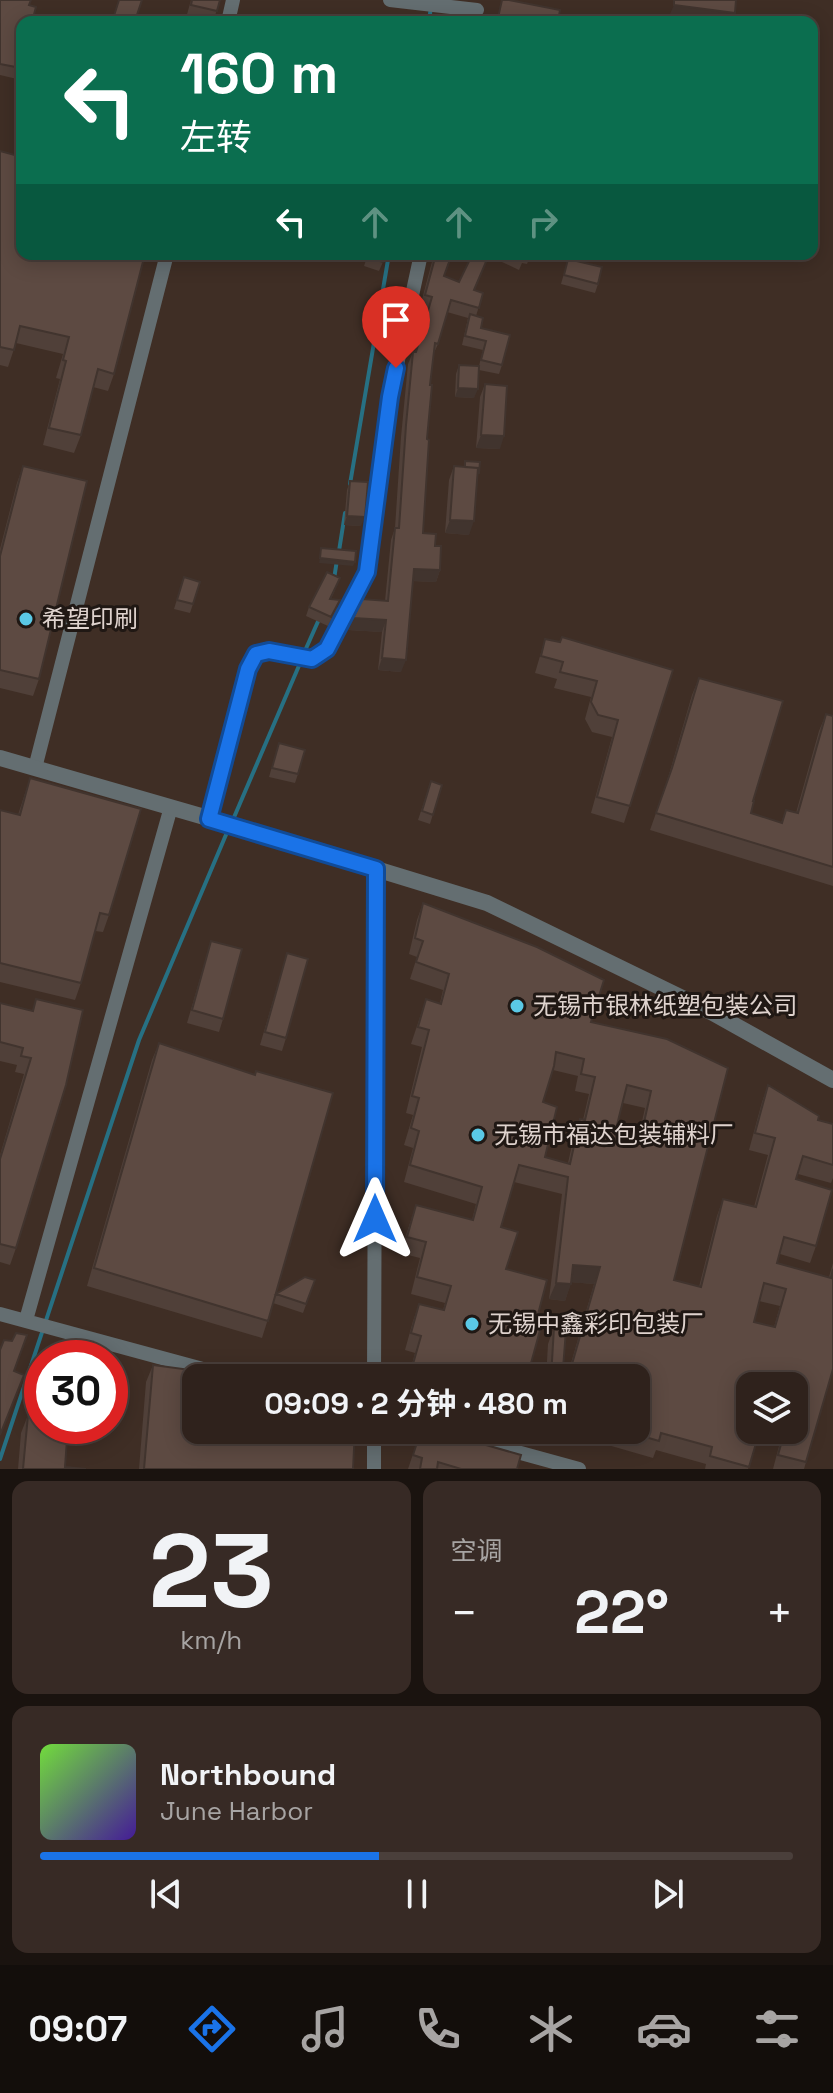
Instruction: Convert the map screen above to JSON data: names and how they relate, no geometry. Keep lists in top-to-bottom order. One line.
{"places":["希望印刷","无锡市银林纸塑包装公司","无锡市福达包装辅料厂","无锡中鑫彩印包装厂"],"page":{"turn":["160 m","左转"],"limit":"30","trip":"09:09 · 2 分钟 · 480 m","tile":[["23","km/h"],"空调"],"heat":["−","22°","+"],"song":["Northbound","June Harbor"],"tabs":"09:07"}}
